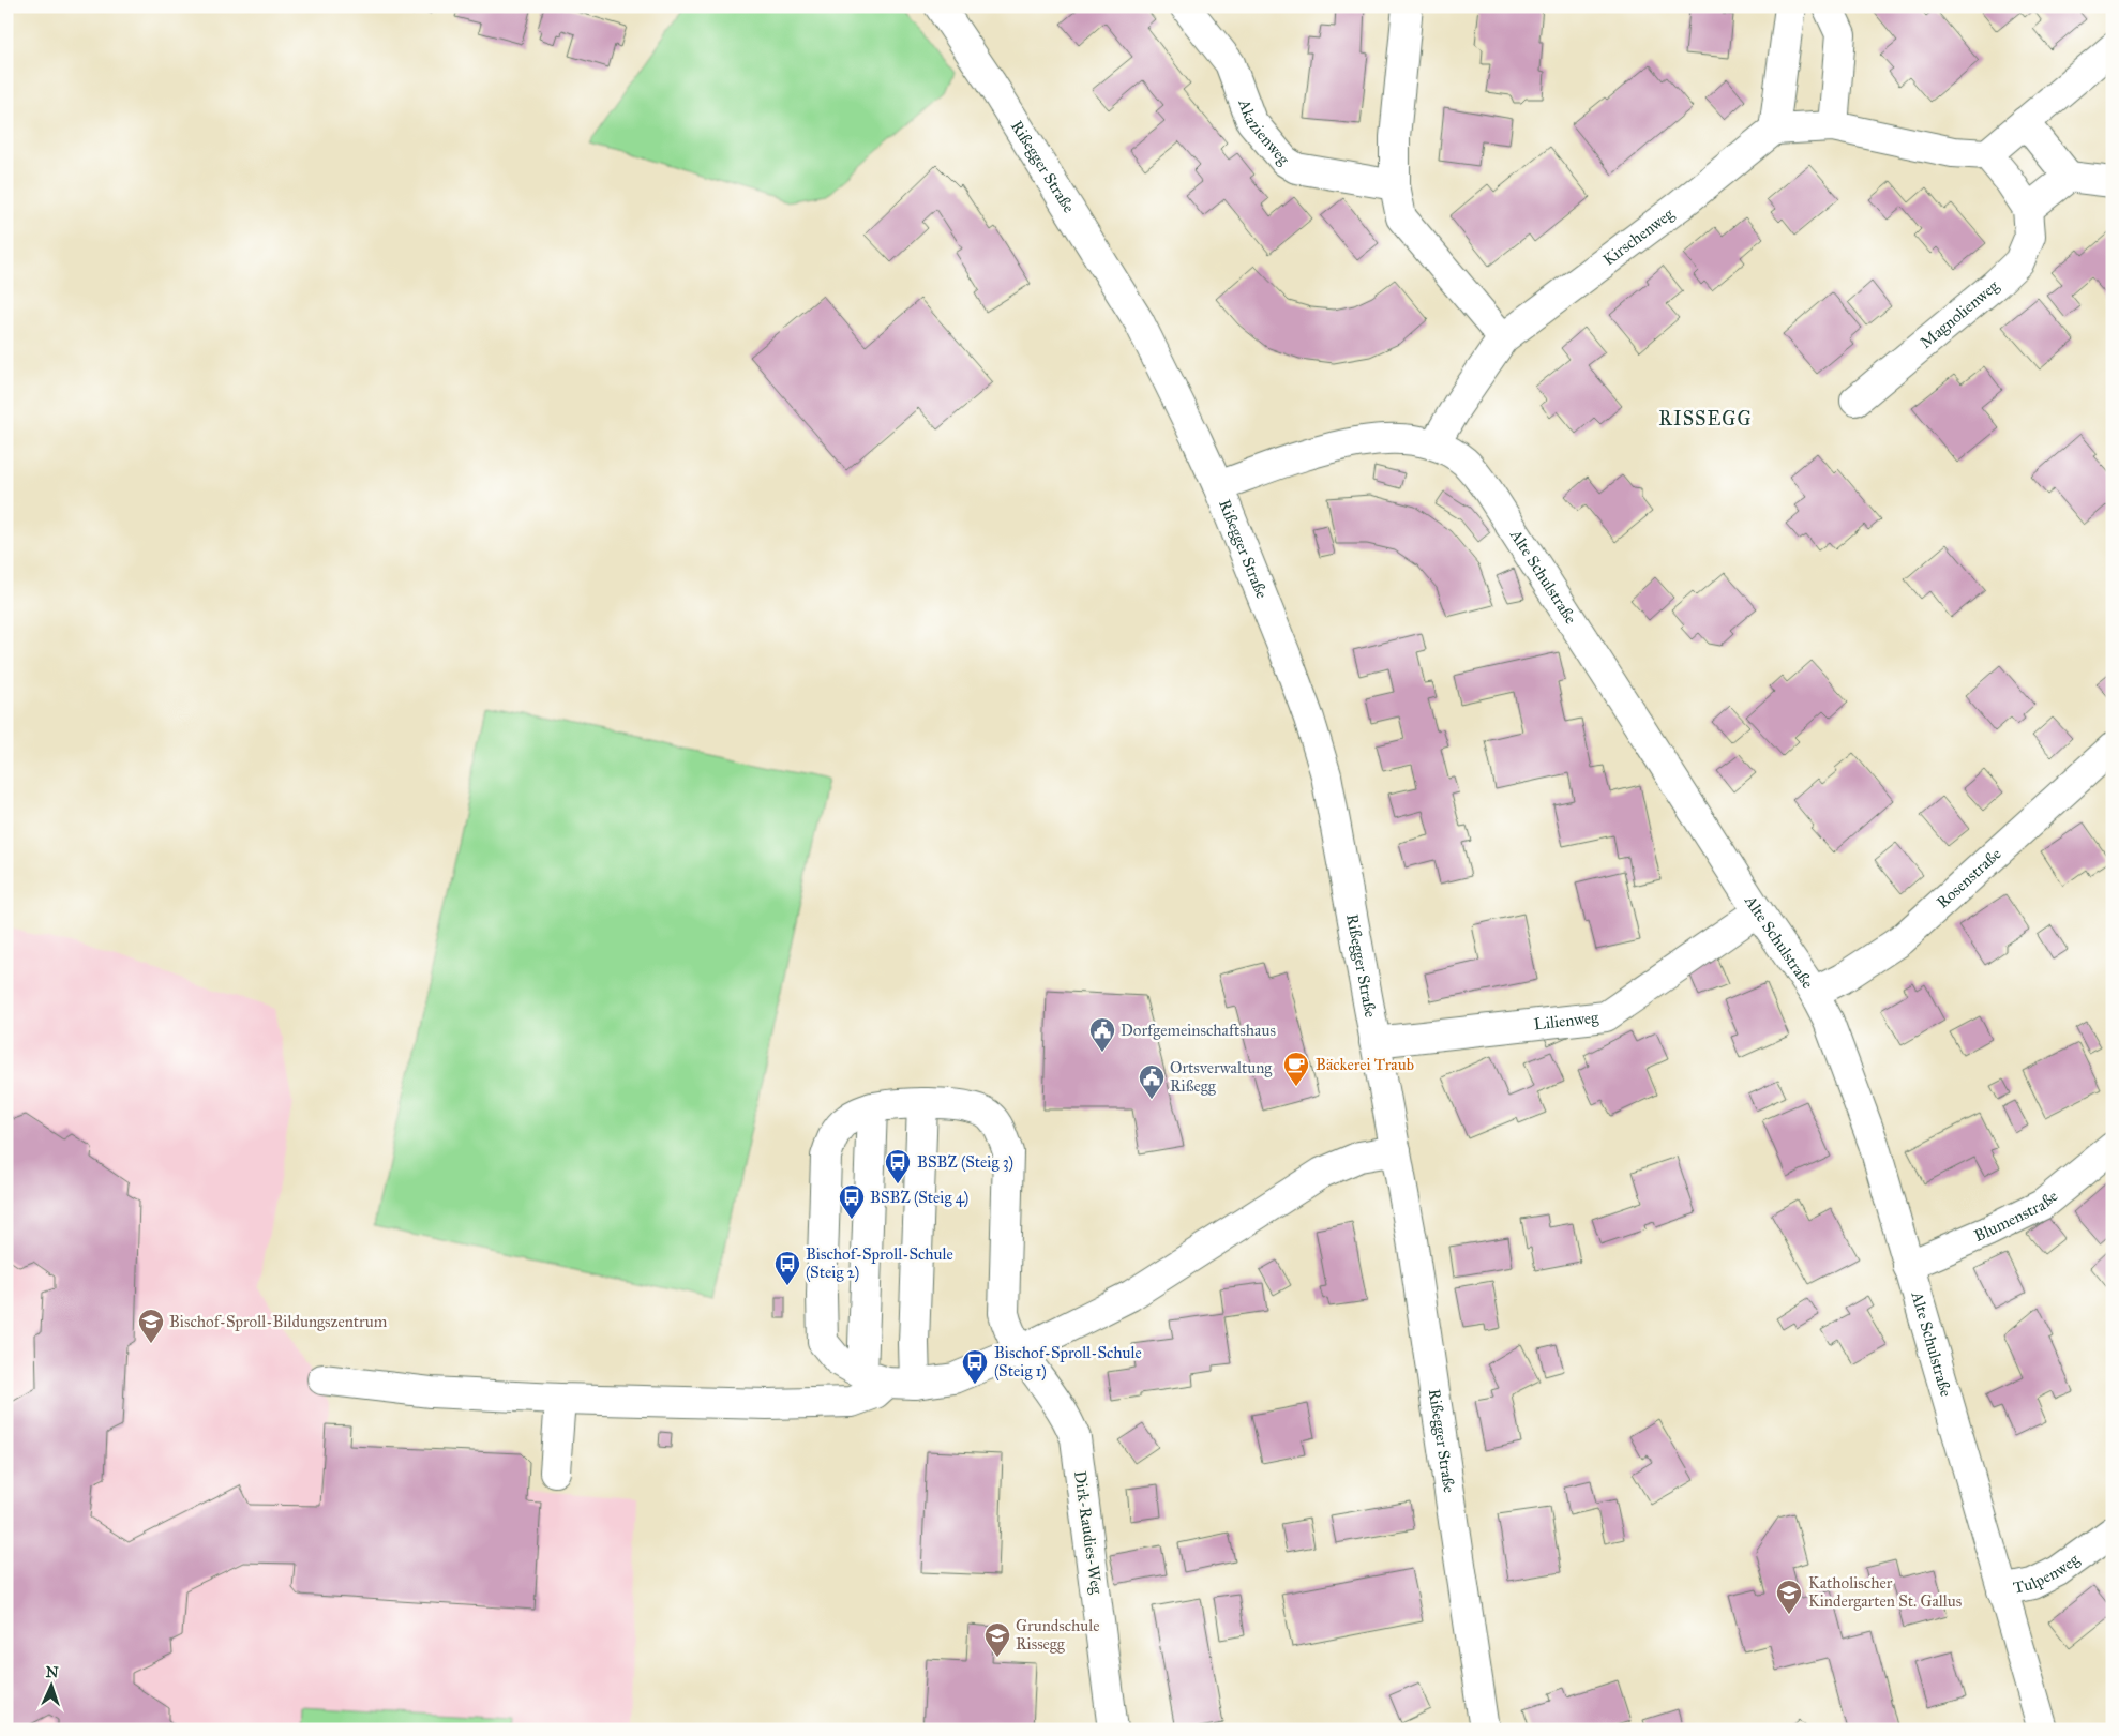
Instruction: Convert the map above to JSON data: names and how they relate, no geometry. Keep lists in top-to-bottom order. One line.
{"streets":{"street":["Akazienweg","Rißegger Straße","Kirschenweg","Magnolienweg","Alte Schulstraße","Rosenstraße","Lilienweg","Blumenstraße","Dirk-Raudies-Weg","Tulpenweg"]},"crossings":[["Rißegger Straße","Alte Schulstraße"],["Rißegger Straße","Lilienweg"],["Kirschenweg","Alte Schulstraße"],["Alte Schulstraße","Rosenstraße"],["Alte Schulstraße","Lilienweg"],["Alte Schulstraße","Blumenstraße"],["Alte Schulstraße","Tulpenweg"]],"districts":["RISSEGG"],"places":{"public building":["Dorfgemeinschaftshaus","Ortsverwaltung Rißegg"],"cafe":["Bäckerei Traub"],"bus stop":["BSBZ (Steig 3)","BSBZ (Steig 4)","Bischof-Sproll-Schule (Steig 2)","Bischof-Sproll-Schule (Steig 1)"],"school or university":["Bischof-Sproll-Bildungszentrum","Katholischer Kindergarten St. Gallus","Grundschule Rissegg"]},"north":"top"}
